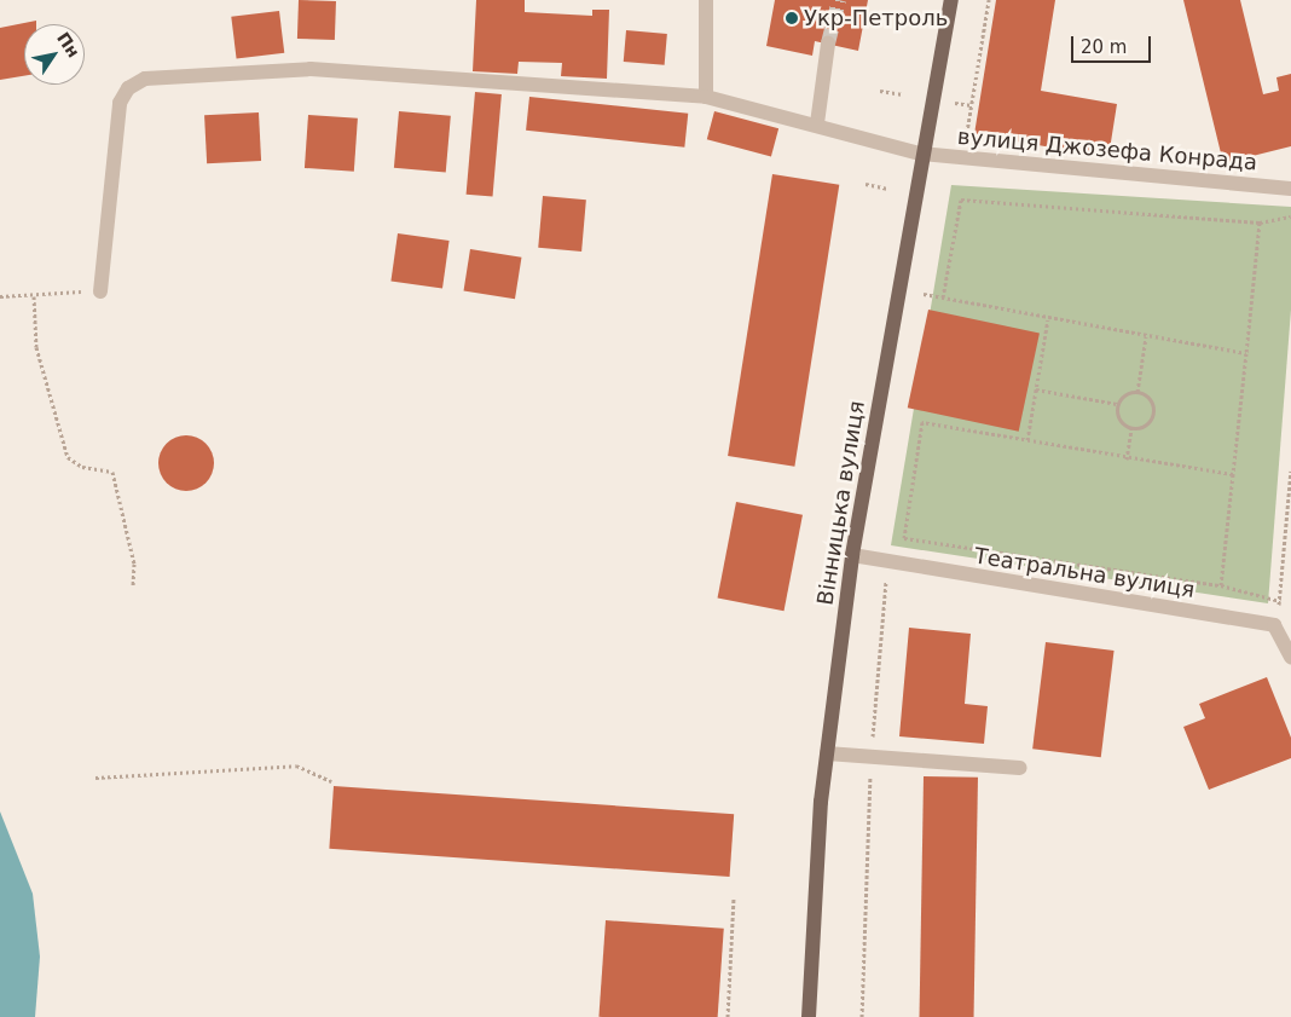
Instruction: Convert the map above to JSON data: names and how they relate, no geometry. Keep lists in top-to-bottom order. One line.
{"streets":{"main road":["Вінницька вулиця"],"street":["вулиця Джозефа Конрада","Театральна вулиця"]},"crossings":[["вулиця Джозефа Конрада","Вінницька вулиця"],["Вінницька вулиця","Театральна вулиця"]],"places":["Укр-Петроль"],"scale_bar":"20 m","north":"top right"}
